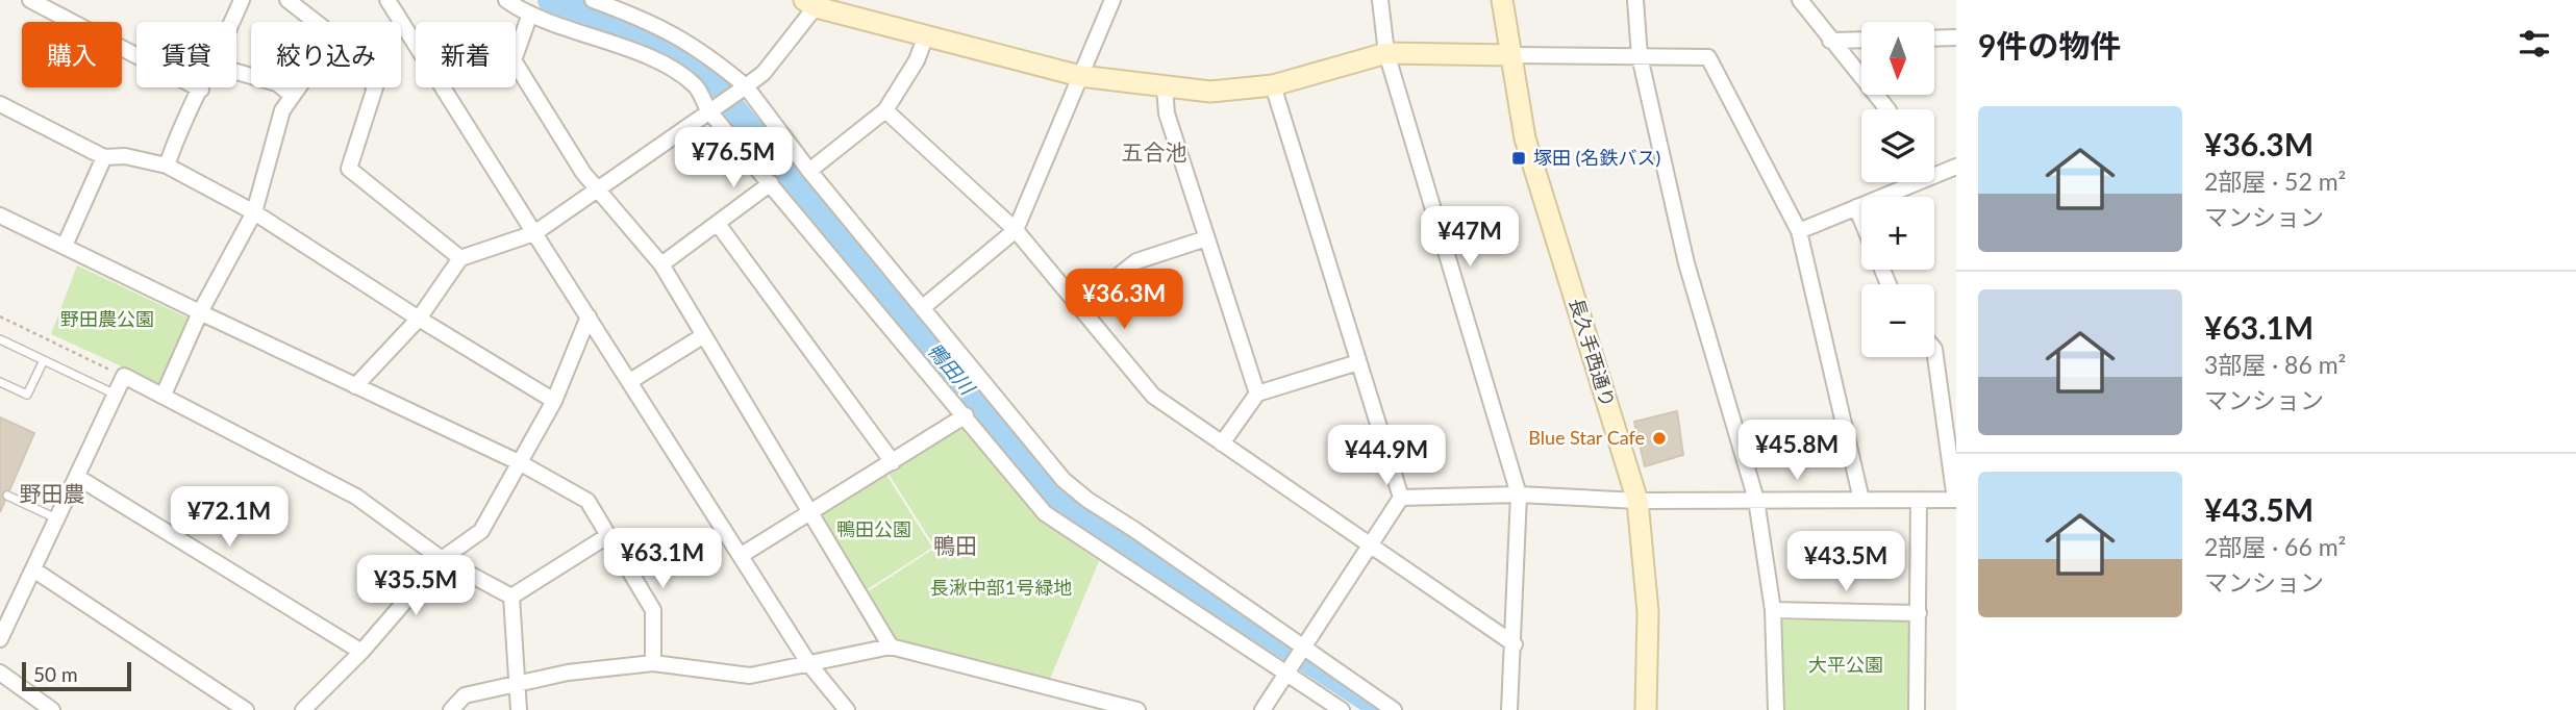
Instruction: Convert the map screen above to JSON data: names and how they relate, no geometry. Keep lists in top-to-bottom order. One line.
{"streets":{"street":["長久手西通り"]},"districts":["五合池","野田農","鴨田"],"water":["鴨田川"],"parks":["野田農公園","鴨田公園","長湫中部1号緑地","大平公園"],"places":{"transit":["塚田 (名鉄バス)"],"other":["Blue Star Cafe"]},"scale_bar":"50 m","north":"bottom","page":{"heading":"9件の物件","map_buttons":["+","−"],"chip":["購入","賃貸","絞り込み","新着"],"list":[{"name":"¥36.3M","note":"2部屋 · 52 m² · マンション"},{"name":"¥63.1M","note":"3部屋 · 86 m² · マンション"},{"name":"¥43.5M","note":"2部屋 · 66 m² · マンション"}],"price":["¥76.5M","¥47M","¥36.3M","¥45.8M","¥44.9M","¥72.1M","¥63.1M","¥43.5M","¥35.5M"],"scale":"50 m"}}
